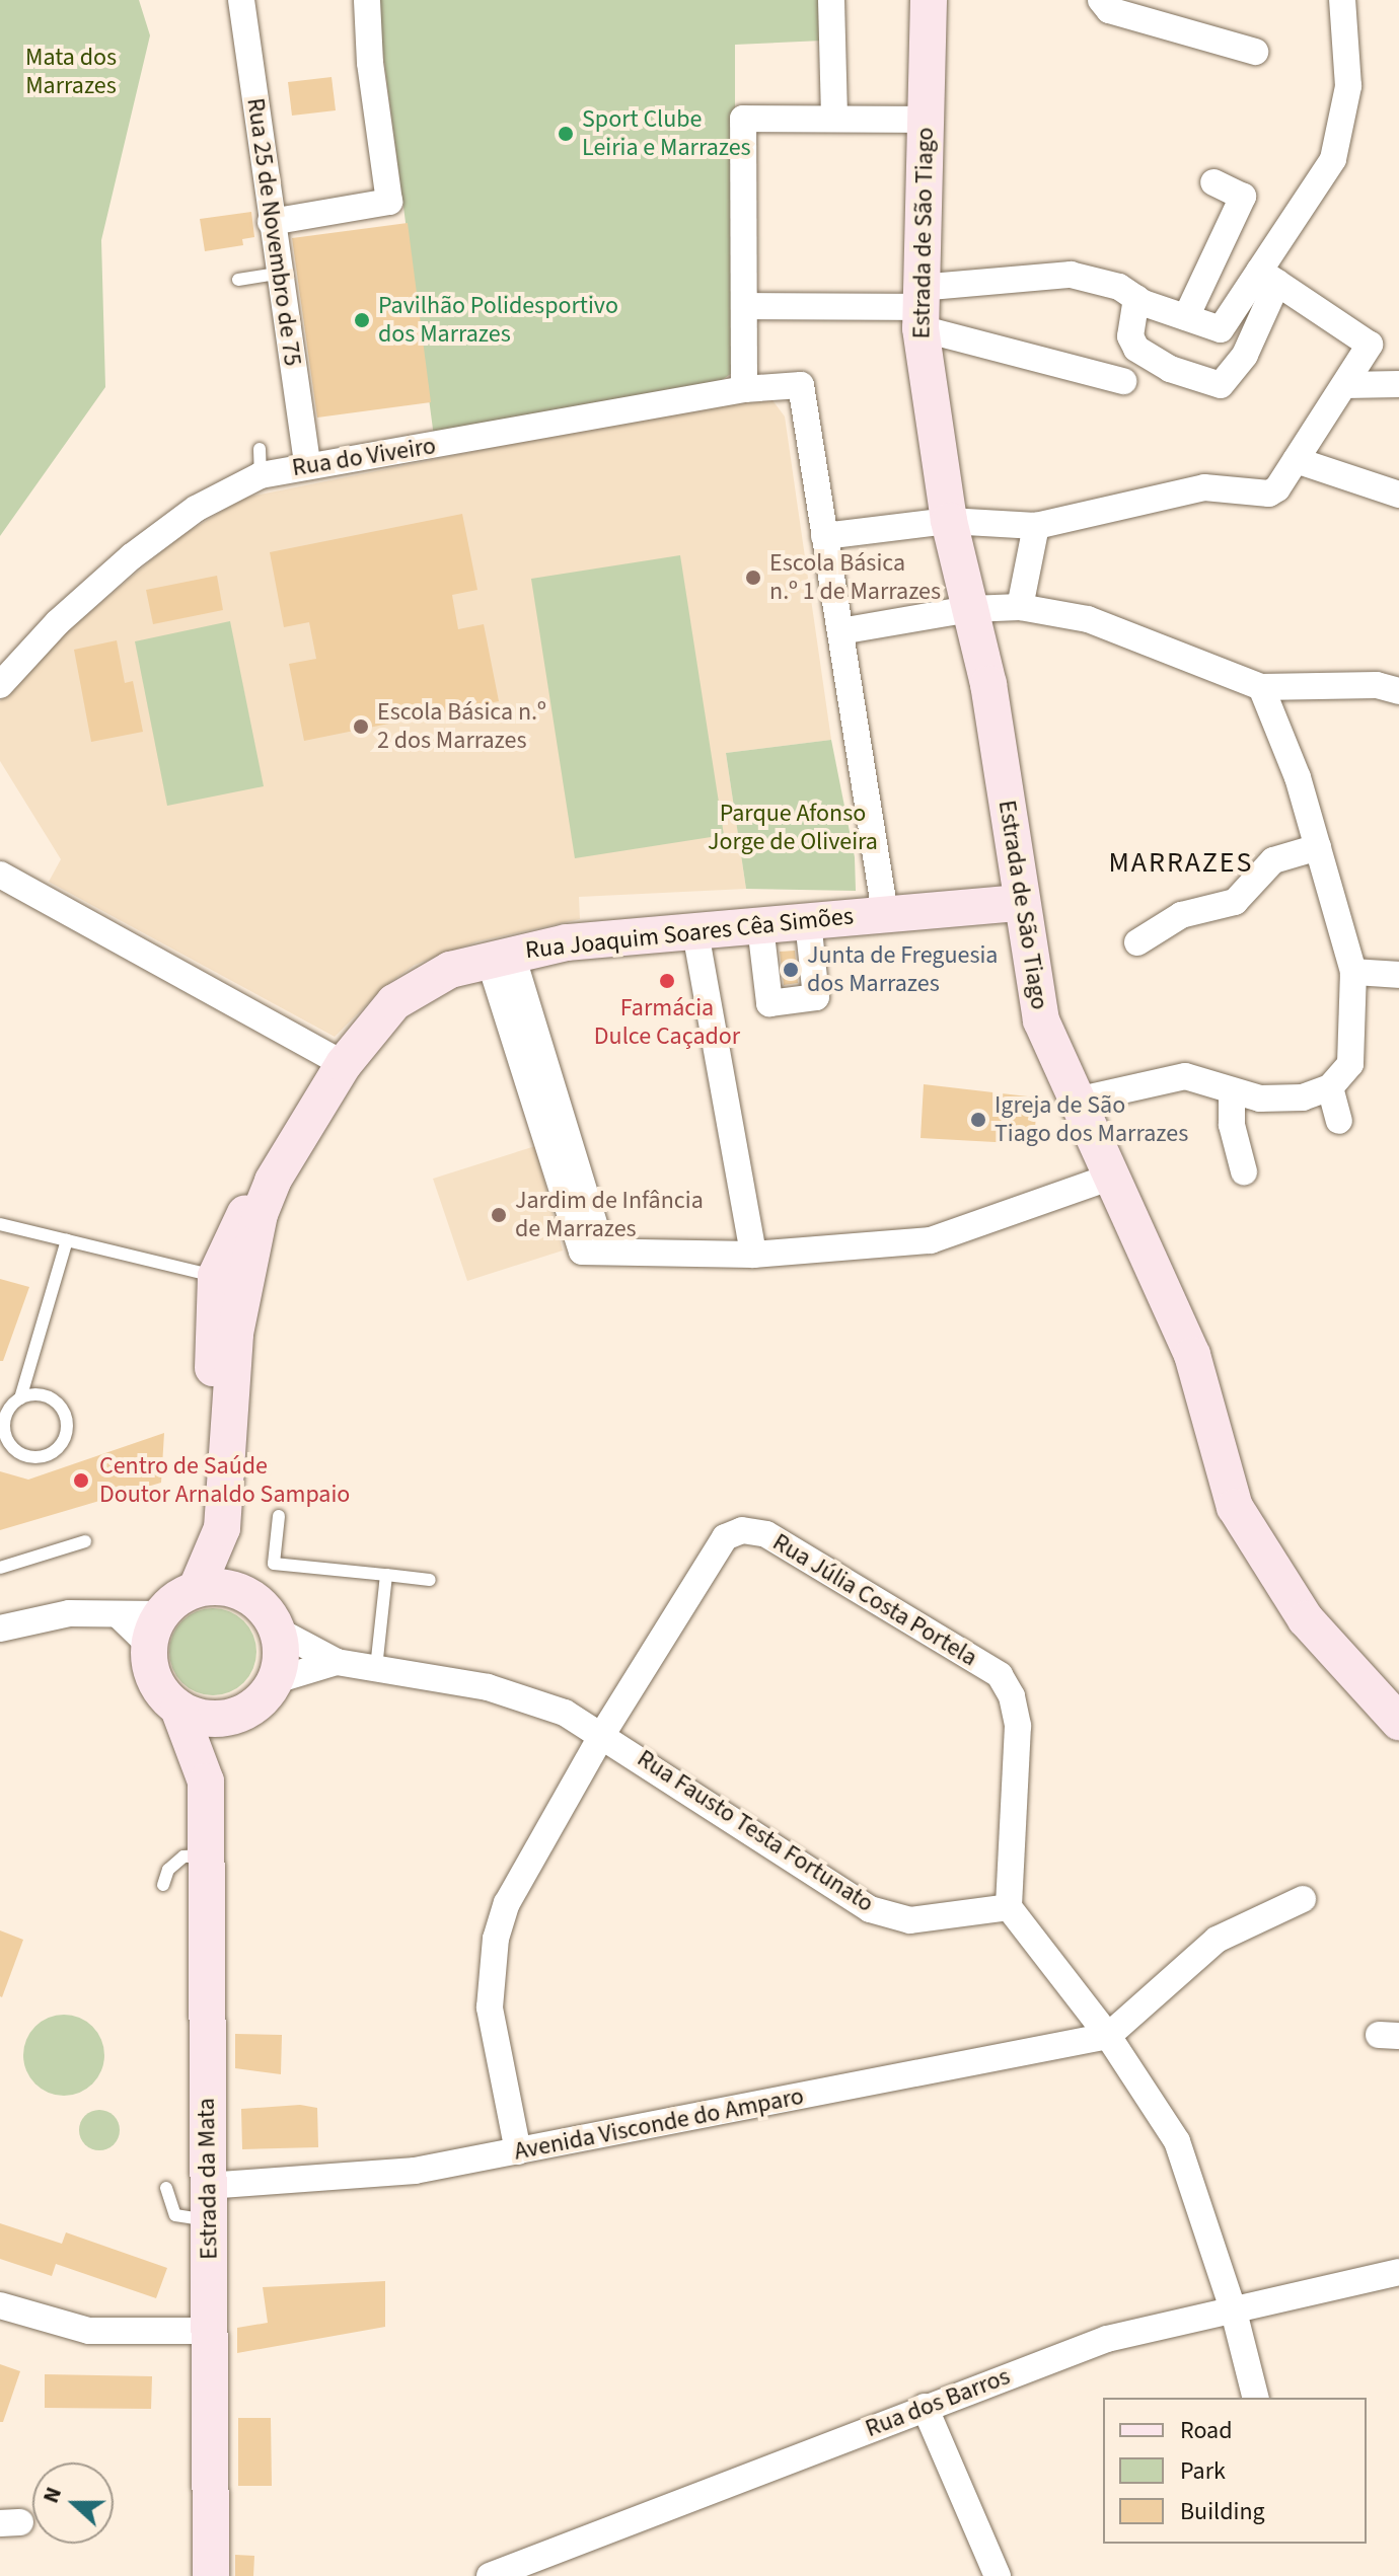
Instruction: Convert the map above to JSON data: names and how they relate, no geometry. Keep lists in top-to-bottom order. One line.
{"streets":{"main road":["Estrada de São Tiago","Rua Joaquim Soares Cêa Simões","Estrada da Mata"],"street":["Rua 25 de Novembro de 75","Rua do Viveiro","Rua Júlia Costa Portela","Rua Fausto Testa Fortunato","Avenida Visconde do Amparo","Rua dos Barros"]},"crossings":[["Rua 25 de Novembro de 75","Rua do Viveiro"],["Estrada de São Tiago","Rua Joaquim Soares Cêa Simões"],["Rua Joaquim Soares Cêa Simões","Estrada da Mata"],["Rua Júlia Costa Portela","Rua Fausto Testa Fortunato"],["Rua Júlia Costa Portela","Avenida Visconde do Amparo"],["Avenida Visconde do Amparo","Estrada da Mata"]],"districts":["MARRAZES"],"parks":["Mata dos Marrazes","Parque Afonso Jorge de Oliveira"],"places":["Sport Clube Leiria e Marrazes","Pavilhão Polidesportivo dos Marrazes","Escola Básica n.º 1 de Marrazes","Escola Básica n.º 2 dos Marrazes","Junta de Freguesia dos Marrazes","Farmácia Dulce Caçador","Igreja de São Tiago dos Marrazes","Jardim de Infância de Marrazes","Centro de Saúde Doutor Arnaldo Sampaio"],"legend":["Road","Park","Building"],"north":"left"}
